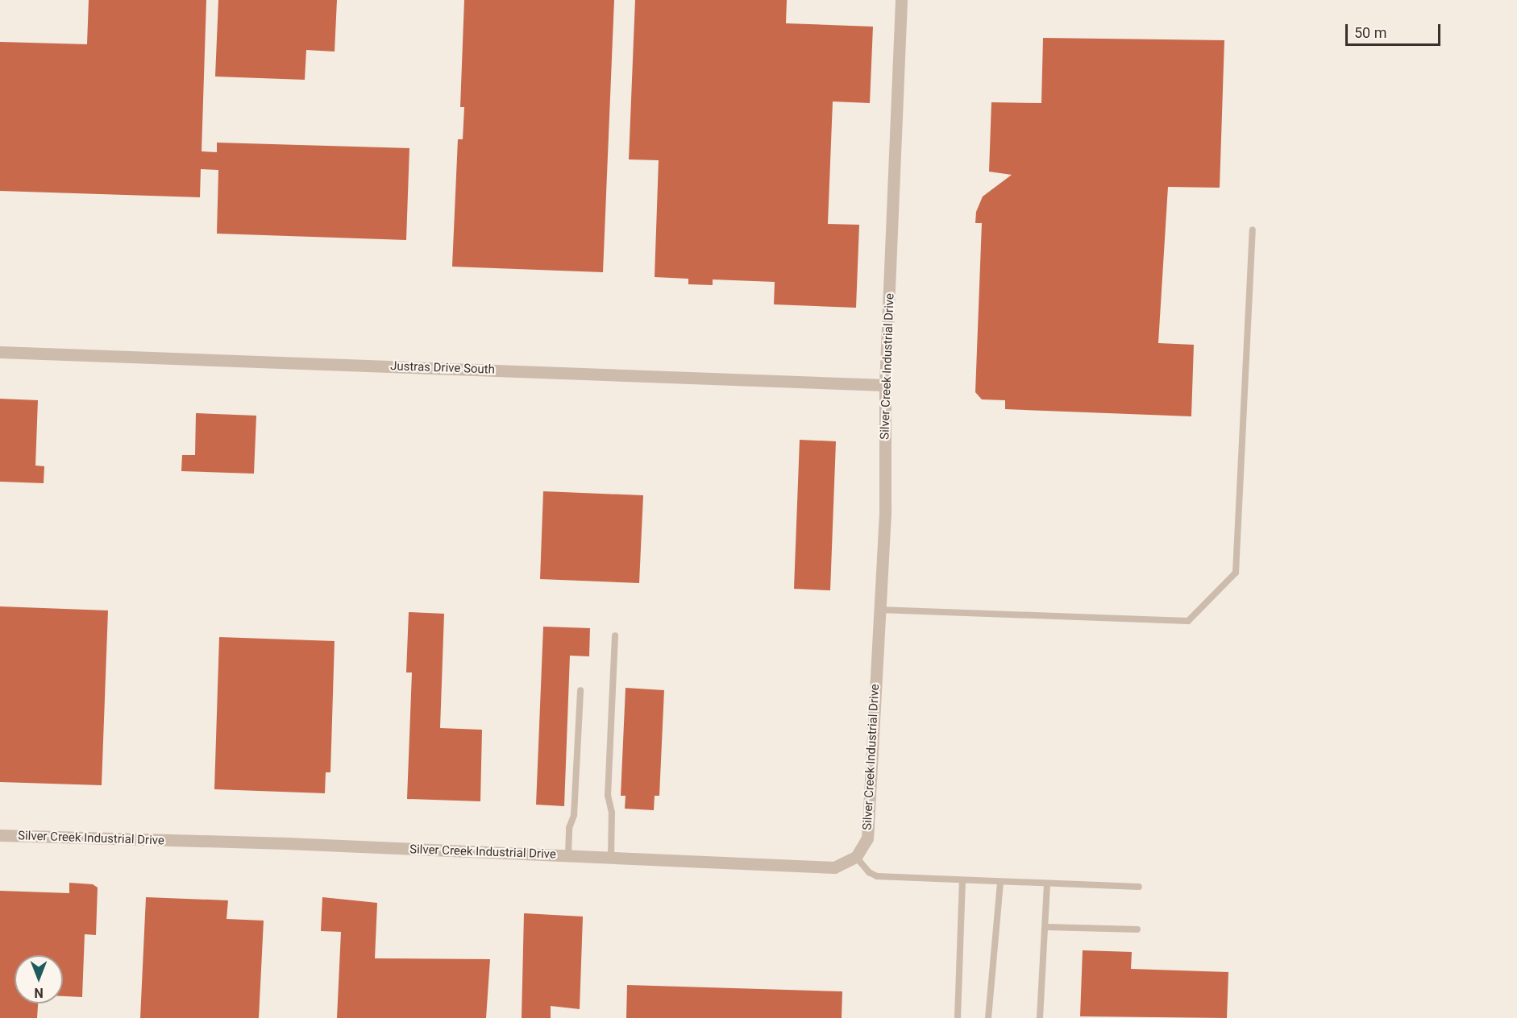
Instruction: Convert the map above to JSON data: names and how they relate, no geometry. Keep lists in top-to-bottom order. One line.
{"streets":{"street":["Silver Creek Industrial Drive","Justras Drive South"]},"crossings":[["Silver Creek Industrial Drive","Justras Drive South"]],"scale_bar":"50 m","north":"bottom"}
